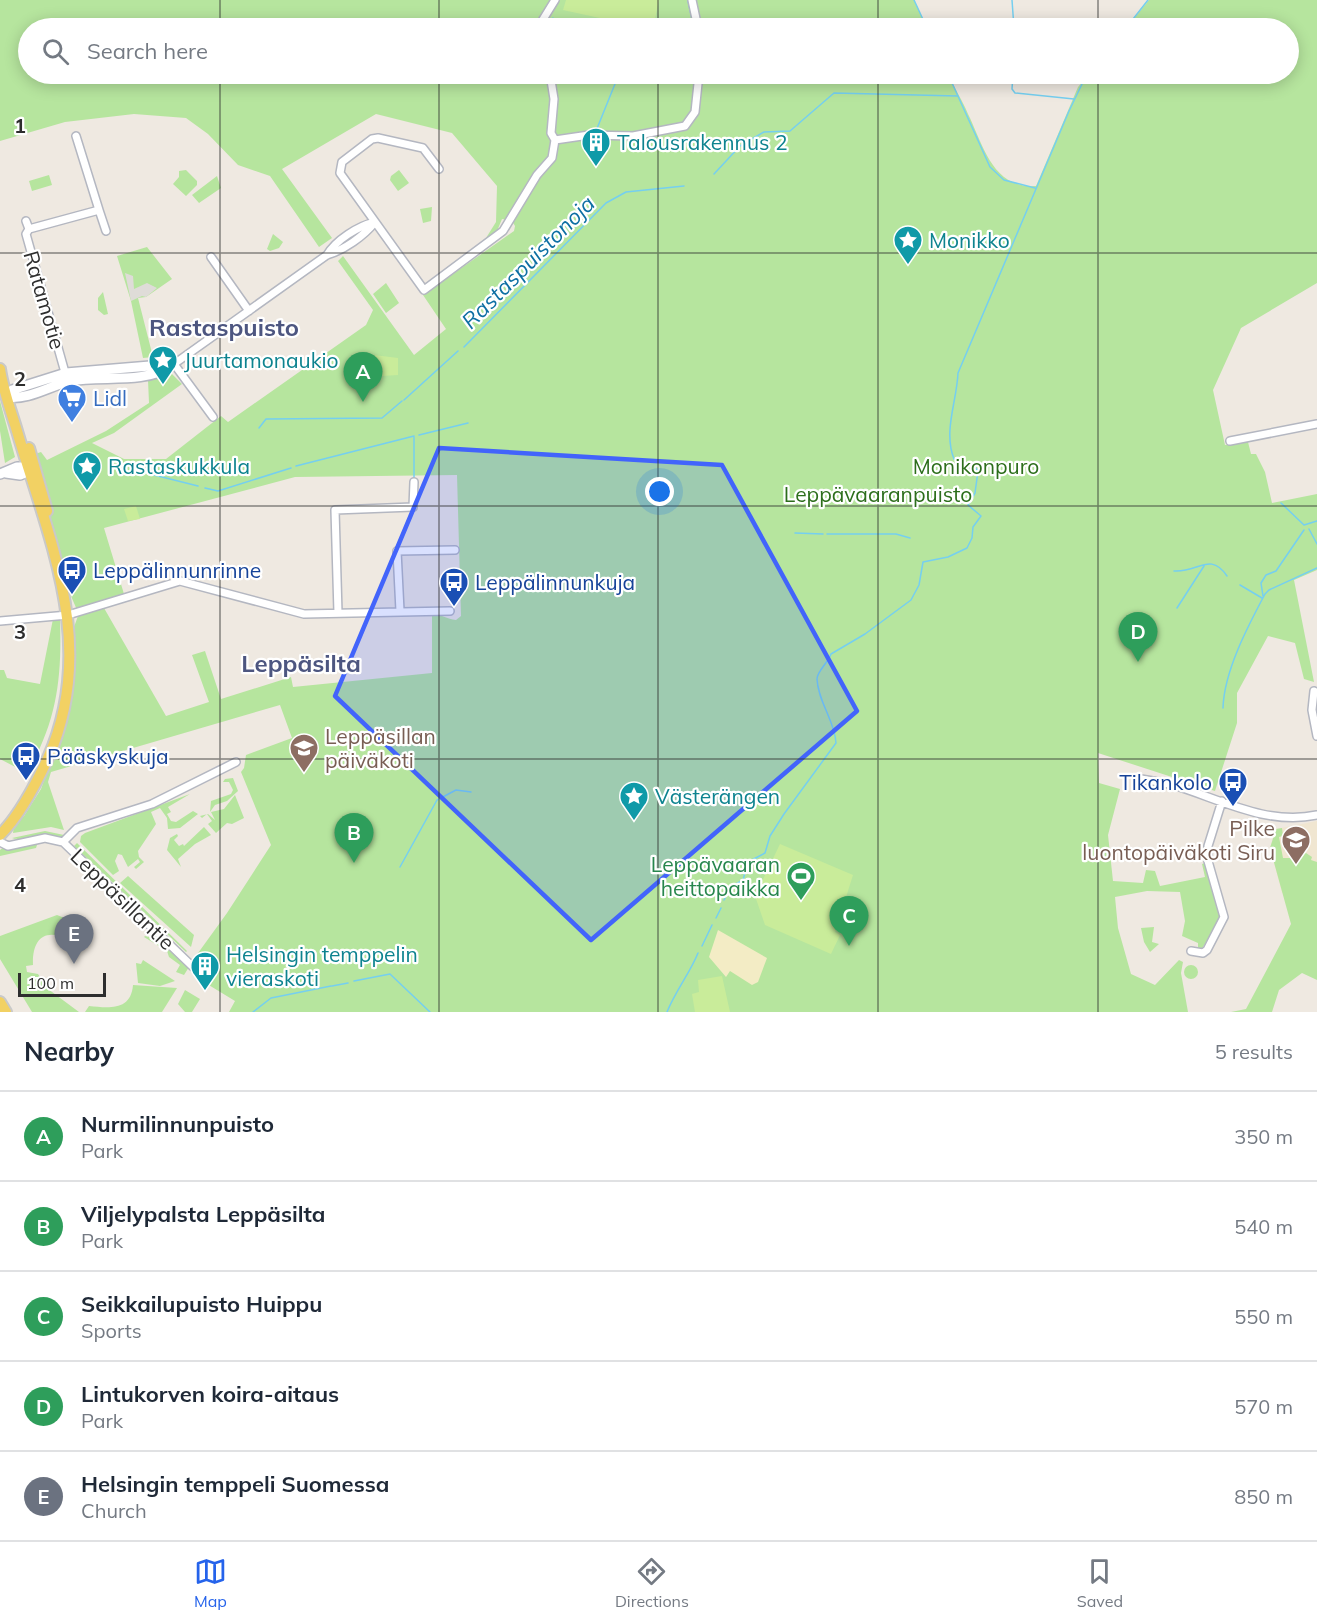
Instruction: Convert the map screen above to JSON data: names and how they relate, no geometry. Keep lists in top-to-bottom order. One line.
{"streets":{"street":["Ratamotie","Leppäsillantie"]},"districts":["Rastaspuisto","Leppäsilta"],"water":["Rastaspuistonoja"],"parks":["Monikonpuro","Leppävaaranpuisto"],"places":{"building":["Talousrakennus 2","Helsingin temppelin vieraskoti"],"place":["Monikko","Juurtamonaukio","Rastaskukkula","Västerängen"],"supermarket":["Lidl"],"bus stop":["Leppälinnunrinne","Leppälinnunkuja","Pääskyskuja","Tikankolo"],"school or university":["Leppäsillan päiväkoti","Pilke luontopäiväkoti Siru"],"sports":["Leppävaaran heittopaikka"]},"scale_bar":"100 m","page":{"search":"Search here","pins":["A","D","B","C","E"],"scale":"100 m","heading":["Nearby","5 results"],"list":[{"mark":"A","name":"Nurmilinnunpuisto","note":"Park","value":"350 m"},{"mark":"B","name":"Viljelypalsta Leppäsilta","note":"Park","value":"540 m"},{"mark":"C","name":"Seikkailupuisto Huippu","note":"Sports","value":"550 m"},{"mark":"D","name":"Lintukorven koira-aitaus","note":"Park","value":"570 m"},{"mark":"E","name":"Helsingin temppeli Suomessa","note":"Church","value":"850 m"}],"nav":["Map","Directions","Saved"]},"grid":{"rows":["1","2","3","4"]}}
